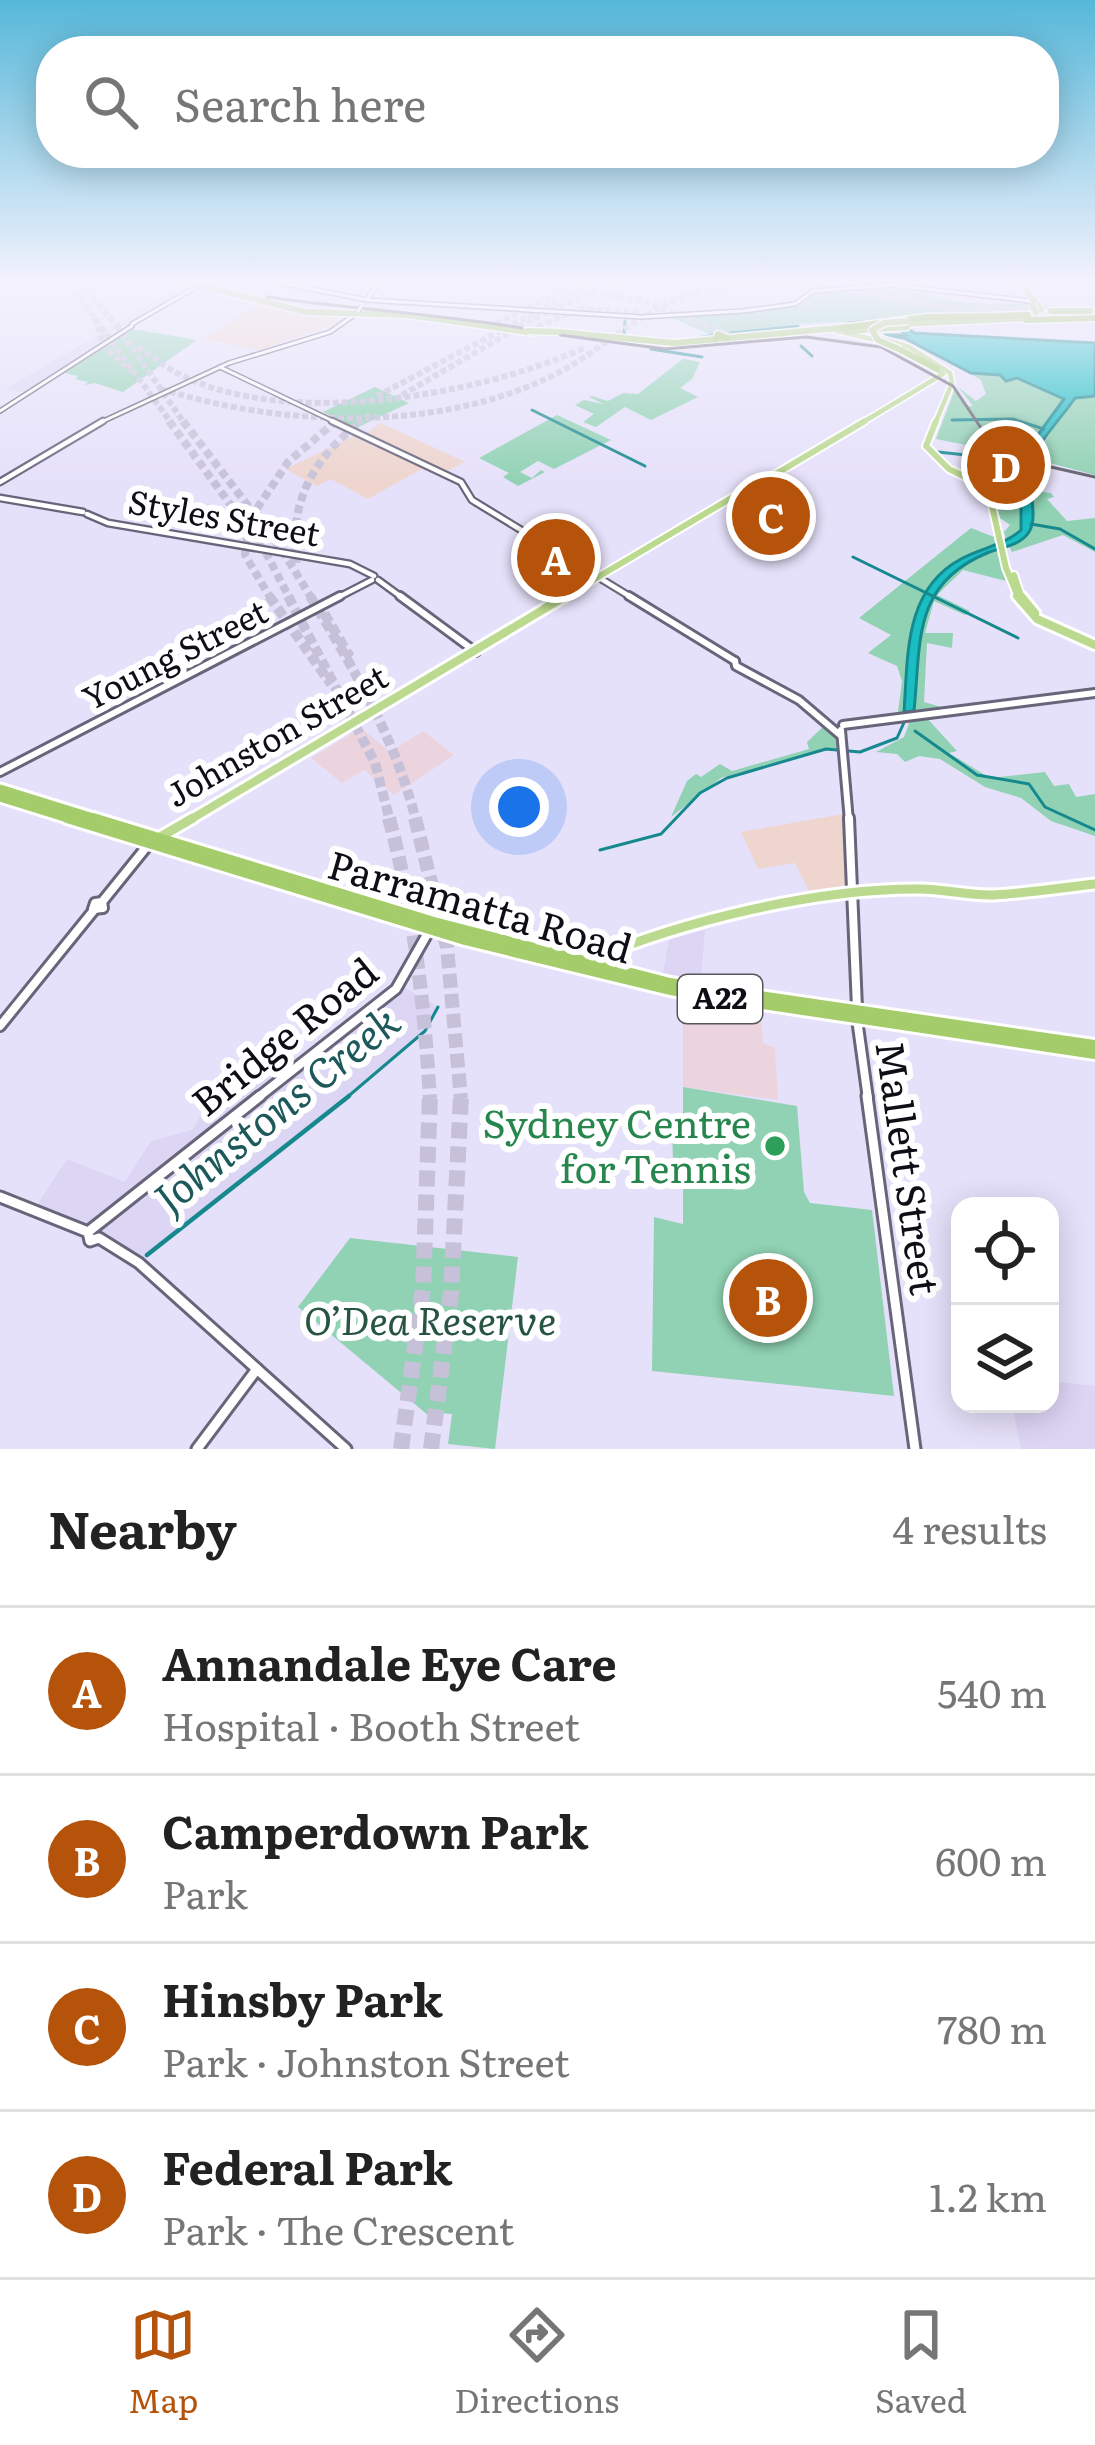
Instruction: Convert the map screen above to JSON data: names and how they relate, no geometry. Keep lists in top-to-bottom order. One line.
{"streets":{"highway":["Parramatta Road","A22"],"main road":["Styles Street","Young Street","Johnston Street","Bridge Road","Mallett Street"]},"crossings":[["Styles Street","Young Street"],["Styles Street","Johnston Street"],["Johnston Street","Parramatta Road"],["Parramatta Road","Bridge Road"],["Parramatta Road","Mallett Street"]],"water":["Johnstons Creek"],"parks":["O’Dea Reserve"],"places":["Sydney Centre for Tennis"],"page":{"search":"Search here","pins":["D","C","A","B"],"heading":["Nearby","4 results"],"list":[{"mark":"A","name":"Annandale Eye Care","note":"Hospital · Booth Street","value":"540 m"},{"mark":"B","name":"Camperdown Park","note":"Park","value":"600 m"},{"mark":"C","name":"Hinsby Park","note":"Park · Johnston Street","value":"780 m"},{"mark":"D","name":"Federal Park","note":"Park · The Crescent","value":"1.2 km"}],"nav":["Map","Directions","Saved"]}}
